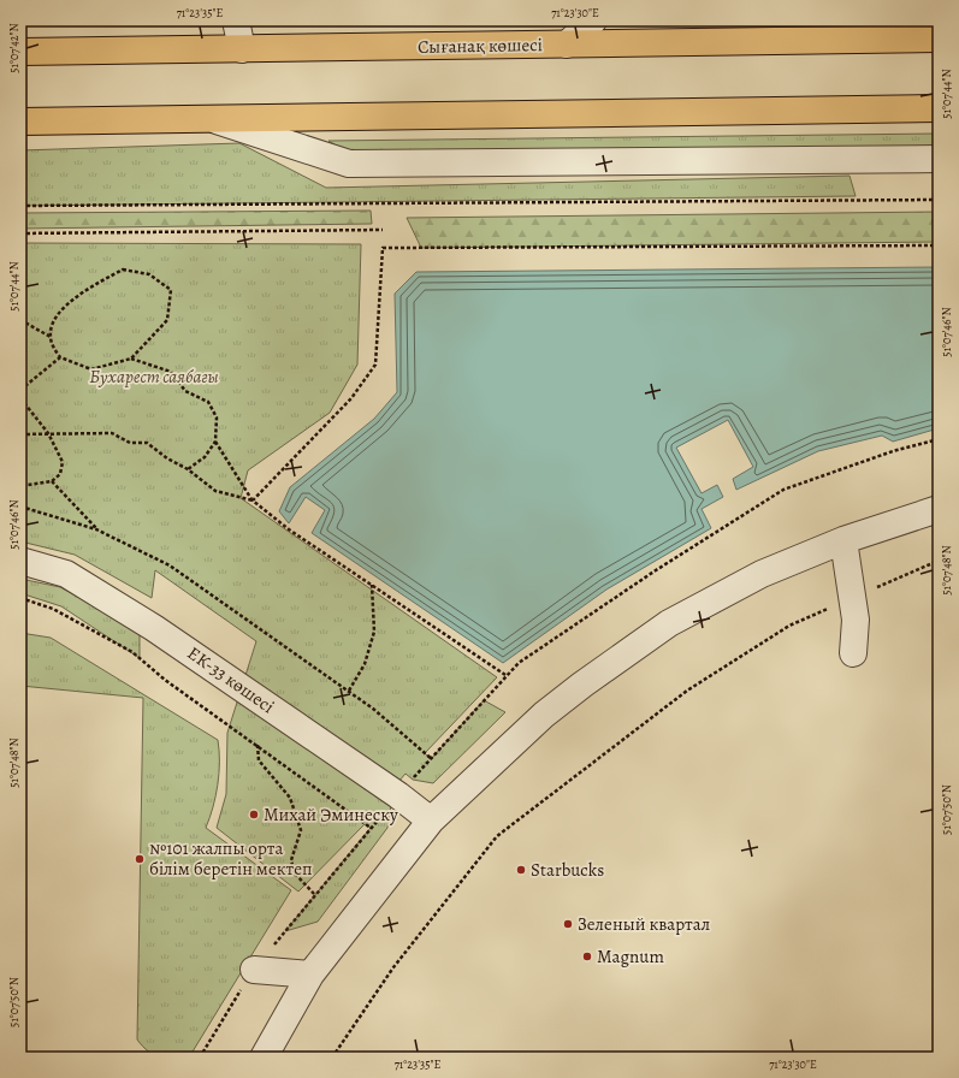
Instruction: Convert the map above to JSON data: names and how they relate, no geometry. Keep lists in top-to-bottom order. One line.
{"streets":{"main road":["Сығанақ көшесі"],"street":["ЕК-33 көшесі"]},"parks":["Бухарест саябағы"],"places":["Михай Эминеску","№101 жалпы орта білім беретін мектеп","Starbucks","Зеленый квартал","Magnum"],"coordinates":["71°23'35\"E","71°23'30\"E","51°07'42\"N","51°07'44\"N","51°07'46\"N","51°07'48\"N","51°07'50\"N"]}
